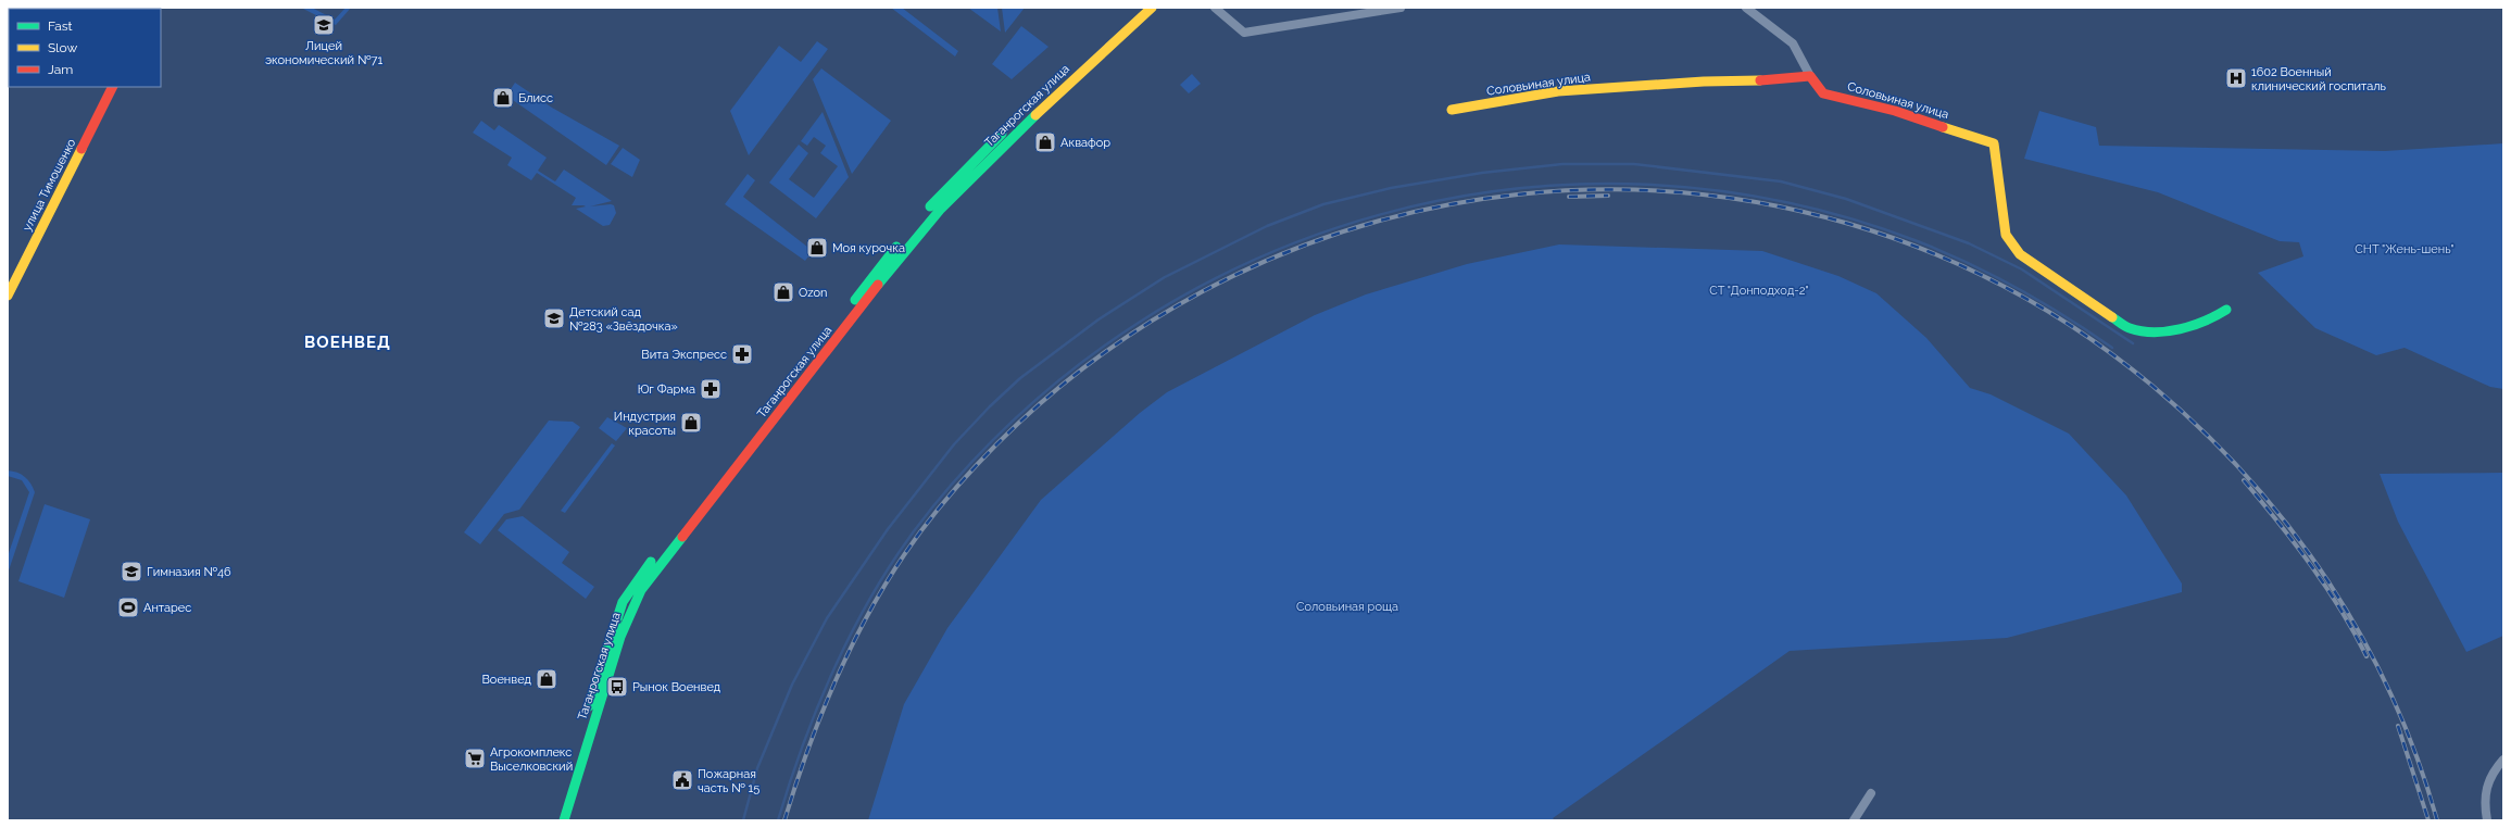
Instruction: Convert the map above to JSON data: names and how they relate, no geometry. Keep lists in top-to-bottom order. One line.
{"streets":{"main road":["Соловьиная улица","Таганрогская улица","улица Тимошенко"]},"districts":["ВОЕНВЕД"],"parks":["СНТ \"Жень-шень\"","СТ \"Донподход-2\"","Соловьиная роща"],"places":{"school or university":["Лицей экономический №71","Детский сад №283 «Звёздочка»","Гимназия №46"],"hospital":["1602 Военный клинический госпиталь"],"shop":["Блисс","Аквафор","Моя курочка","Ozon","Индустрия красоты","Военвед"],"pharmacy":["Вита Экспресс","Юг Фарма"],"sports":["Антарес"],"bus stop":["Рынок Военвед"],"supermarket":["Агрокомплекс Выселковский"],"public building":["Пожарная часть № 15"]},"legend":["Fast","Slow","Jam"]}
